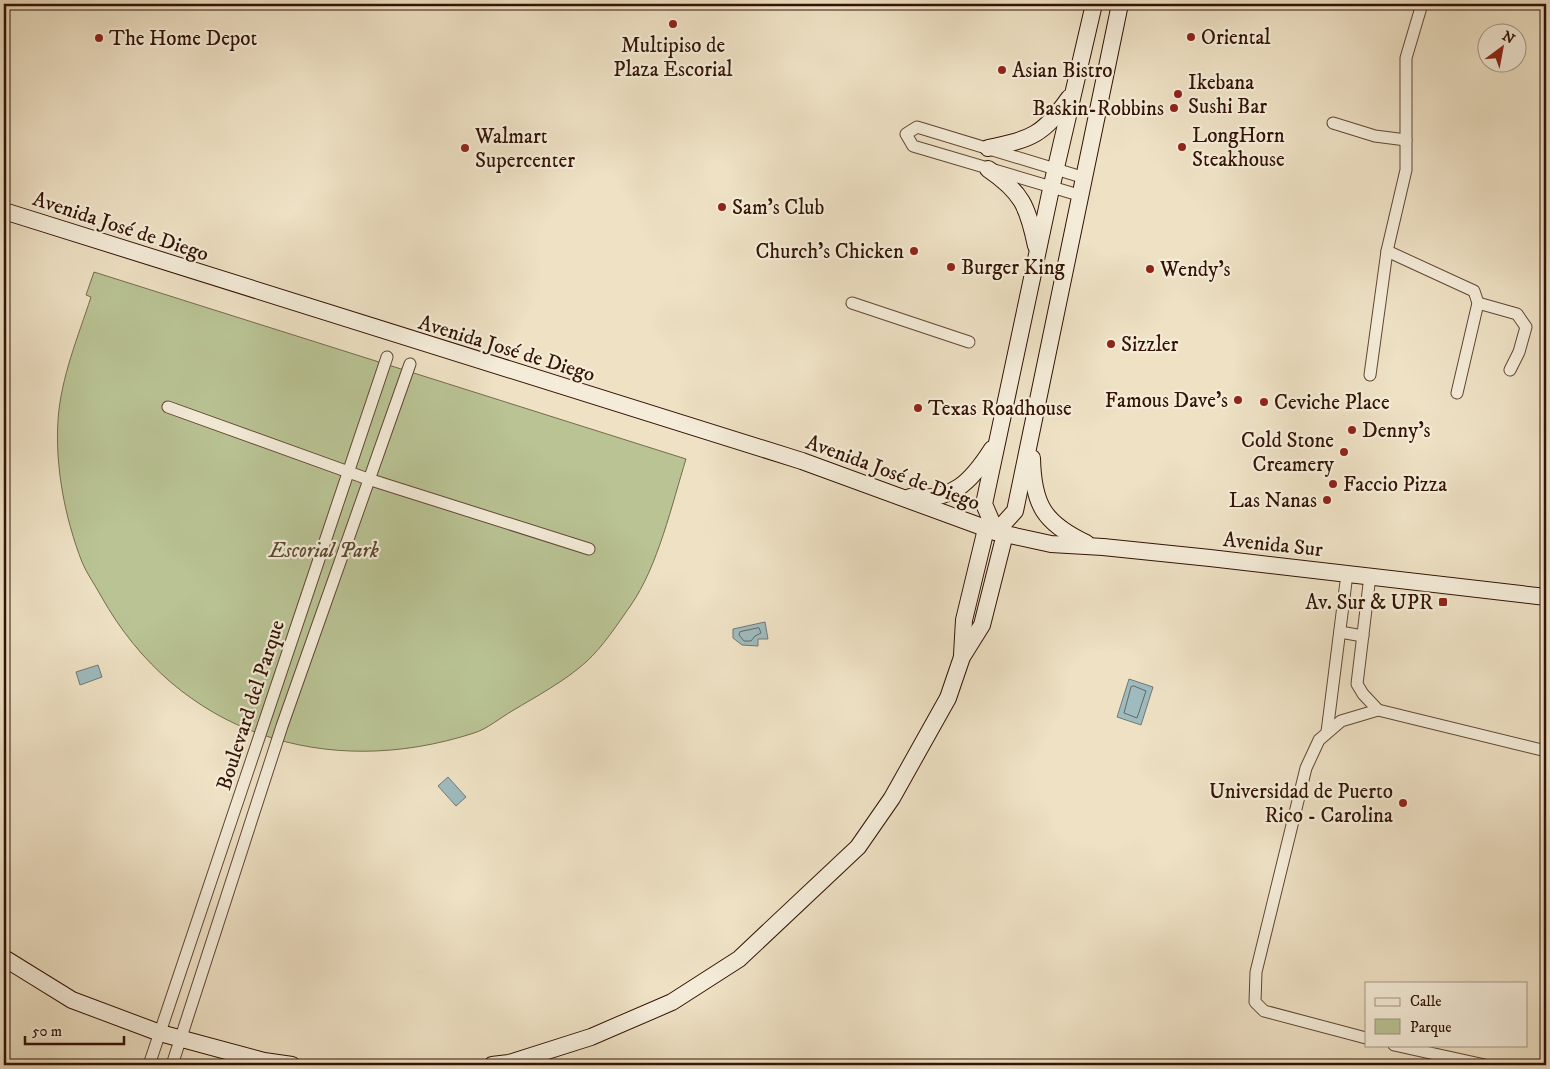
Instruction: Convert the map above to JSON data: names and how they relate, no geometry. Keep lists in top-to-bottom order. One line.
{"streets":{"street":["Avenida José de Diego","Avenida Sur","Boulevard del Parque"]},"crossings":[["Avenida José de Diego","Avenida Sur"]],"parks":["Escorial Park"],"places":{"other":["Multipiso de Plaza Escorial","Oriental","The Home Depot","Asian Bistro","Ikebana Sushi Bar","Baskin-Robbins","LongHorn Steakhouse","Walmart Supercenter","Sam's Club","Church's Chicken","Burger King","Wendy's","Sizzler","Famous Dave's","Ceviche Place","Texas Roadhouse","Denny's","Cold Stone Creamery","Faccio Pizza","Las Nanas","Universidad de Puerto Rico - Carolina"],"transit":["Av. Sur & UPR"]},"legend":["Calle","Parque"],"scale_bar":"50 m","north":"top right"}
